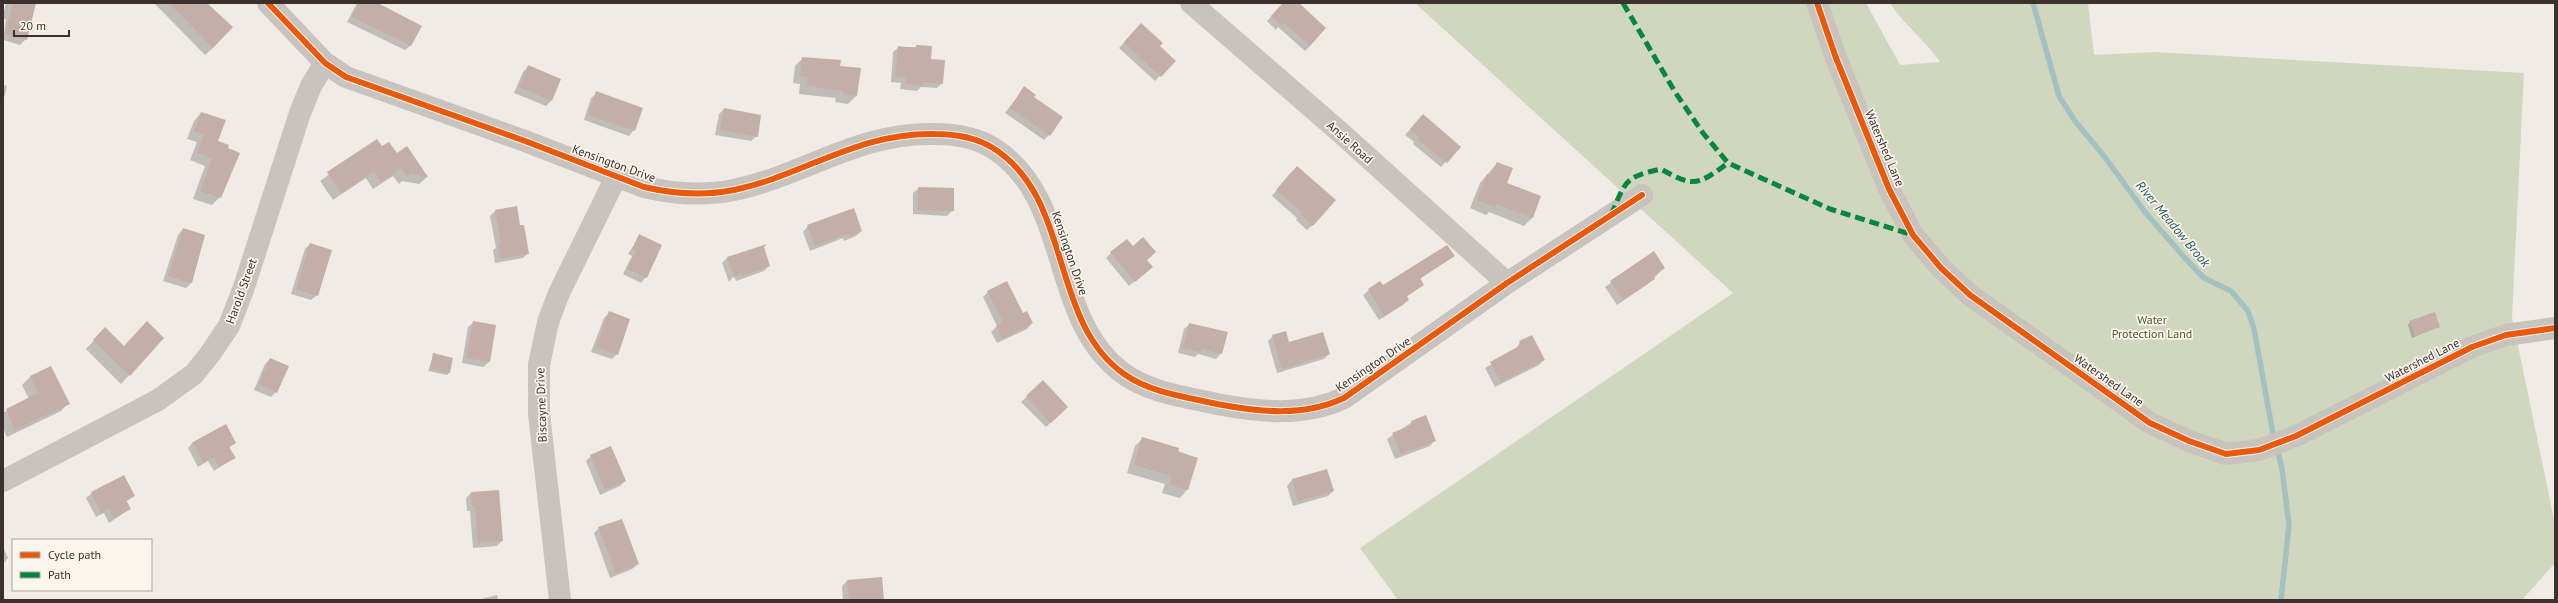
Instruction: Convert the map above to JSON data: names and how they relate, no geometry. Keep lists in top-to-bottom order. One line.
{"streets":{"street":["Ansie Road","Watershed Lane","Kensington Drive","Harold Street","Biscayne Drive"]},"crossings":[["Ansie Road","Kensington Drive"],["Kensington Drive","Harold Street"],["Kensington Drive","Biscayne Drive"]],"water":["River Meadow Brook"],"parks":["Water Protection Land"],"legend":["Cycle path","Path"],"scale_bar":"20 m"}
